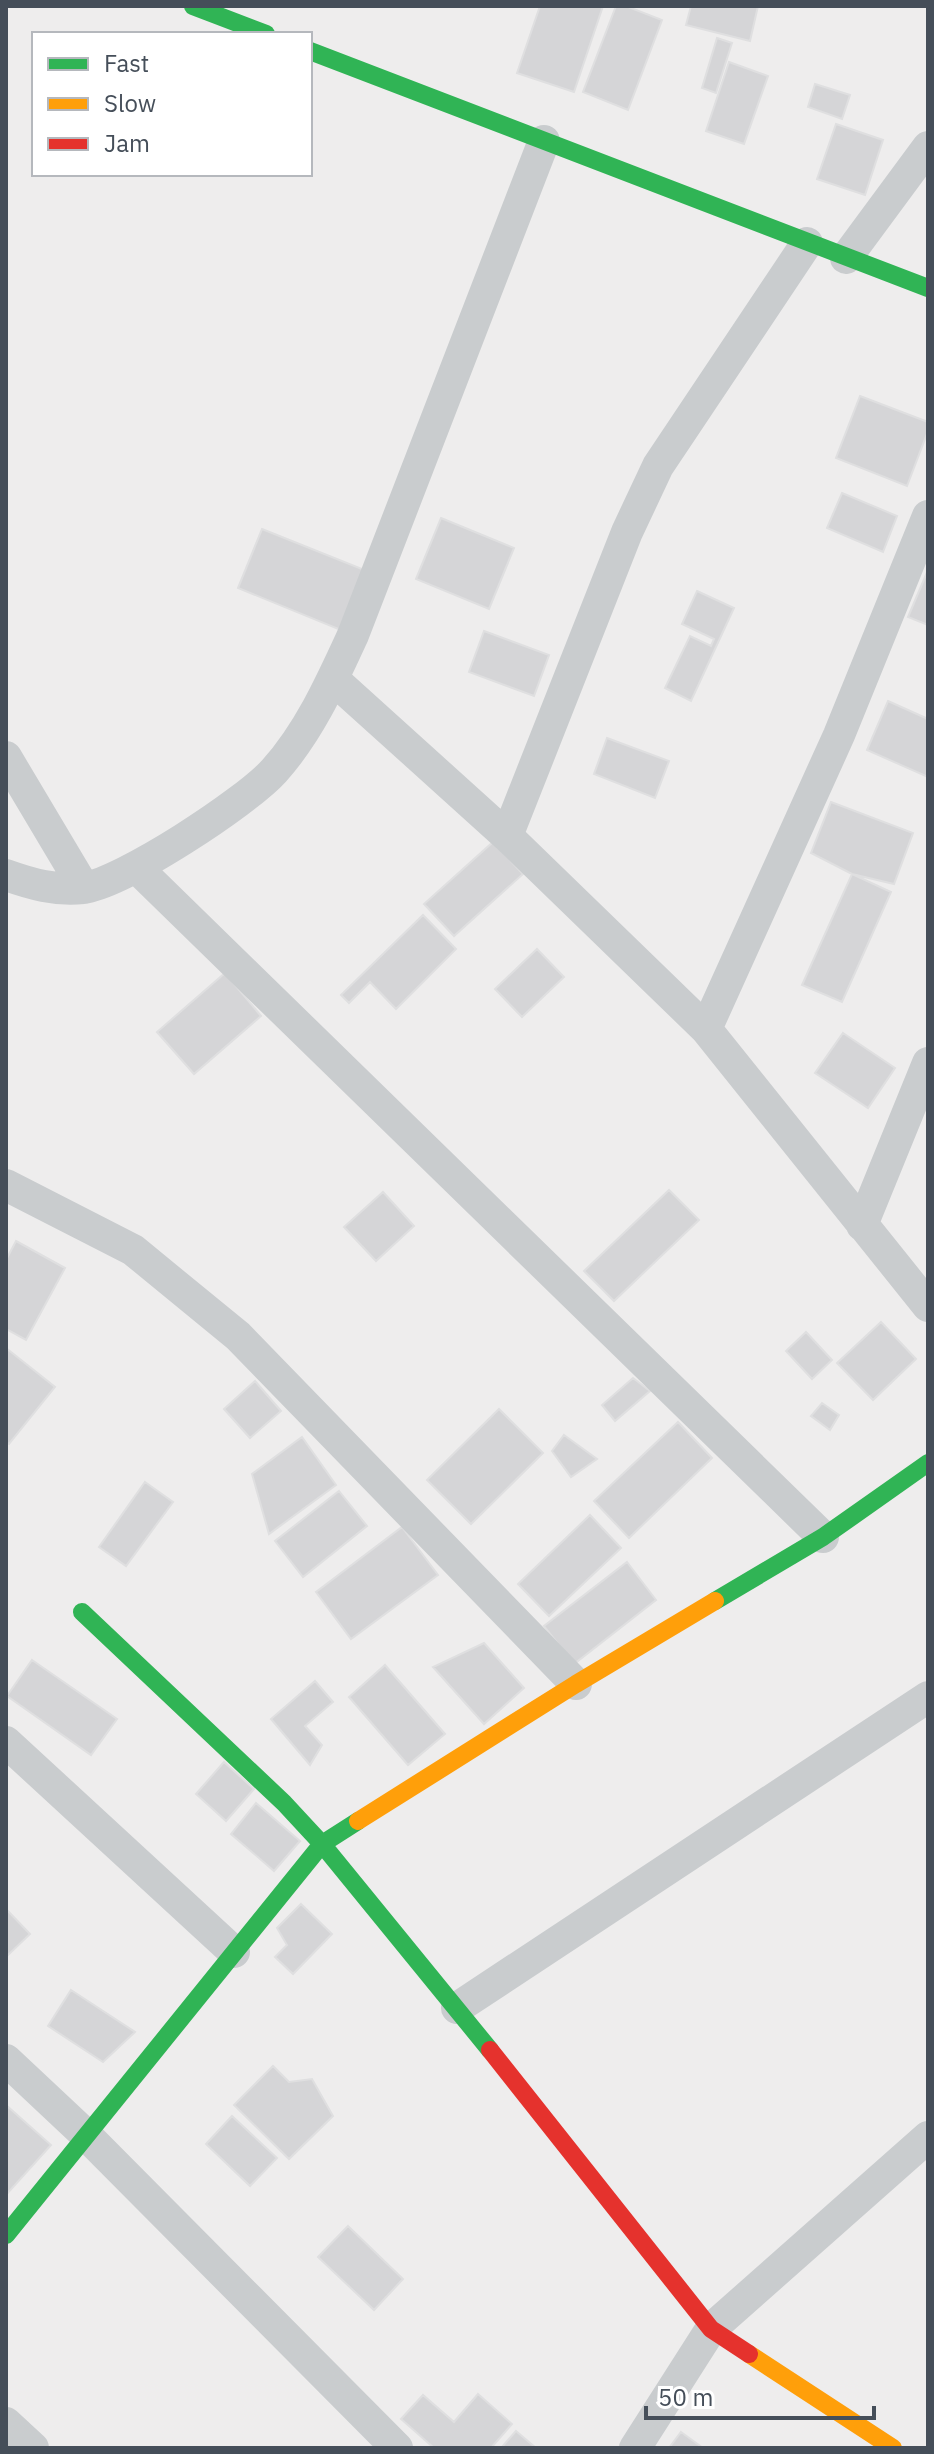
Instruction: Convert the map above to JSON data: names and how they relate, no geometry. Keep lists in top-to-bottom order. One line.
{"legend":["Fast","Slow","Jam"],"scale_bar":"50 m"}
